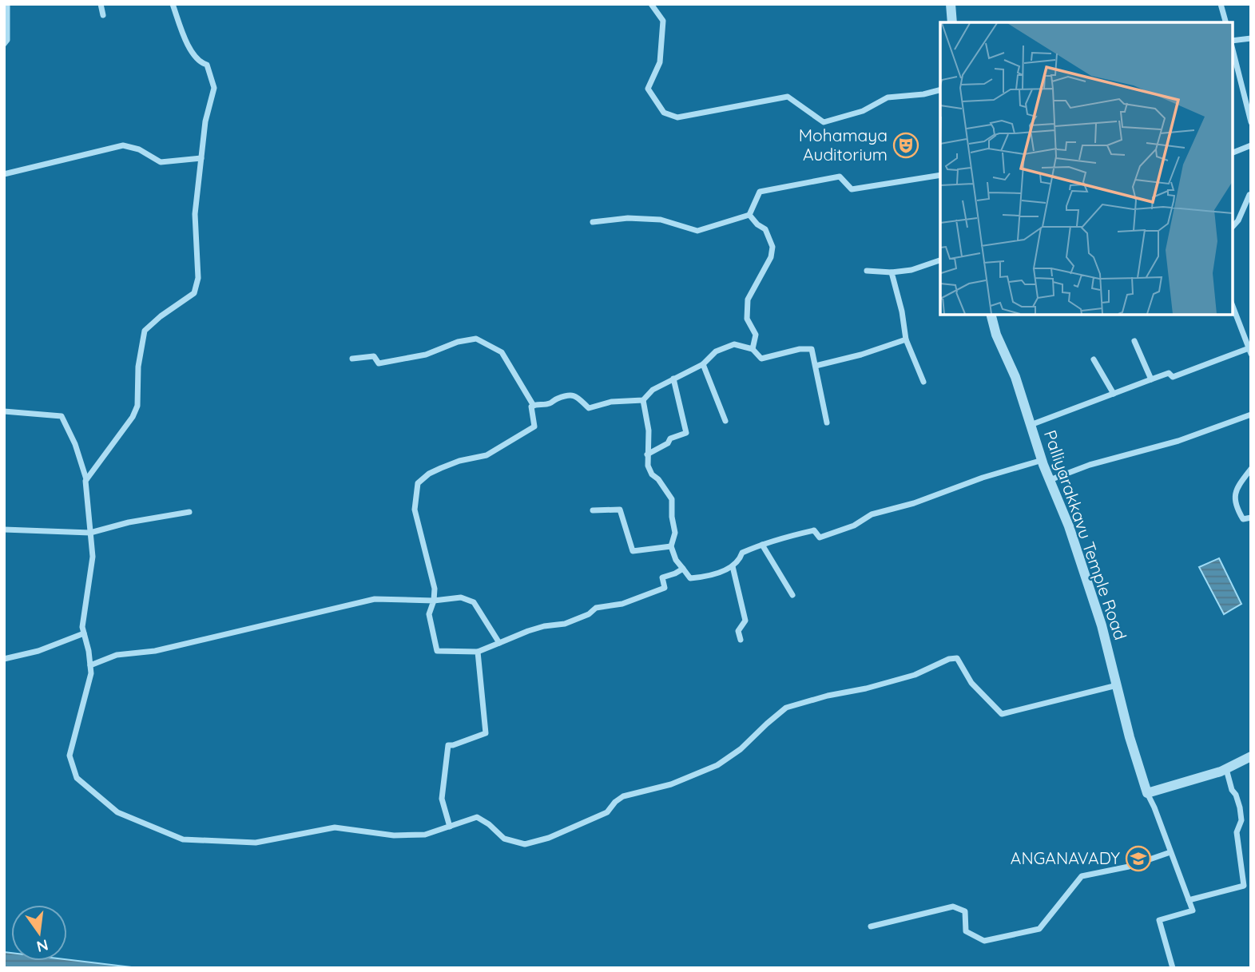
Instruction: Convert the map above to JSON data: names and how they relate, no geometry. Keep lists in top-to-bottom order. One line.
{"streets":{"street":["Palliyarakkavu Temple Road"]},"places":{"theatre":["Mohamaya Auditorium"],"school or university":["ANGANAVADY"]},"north":"bottom"}
